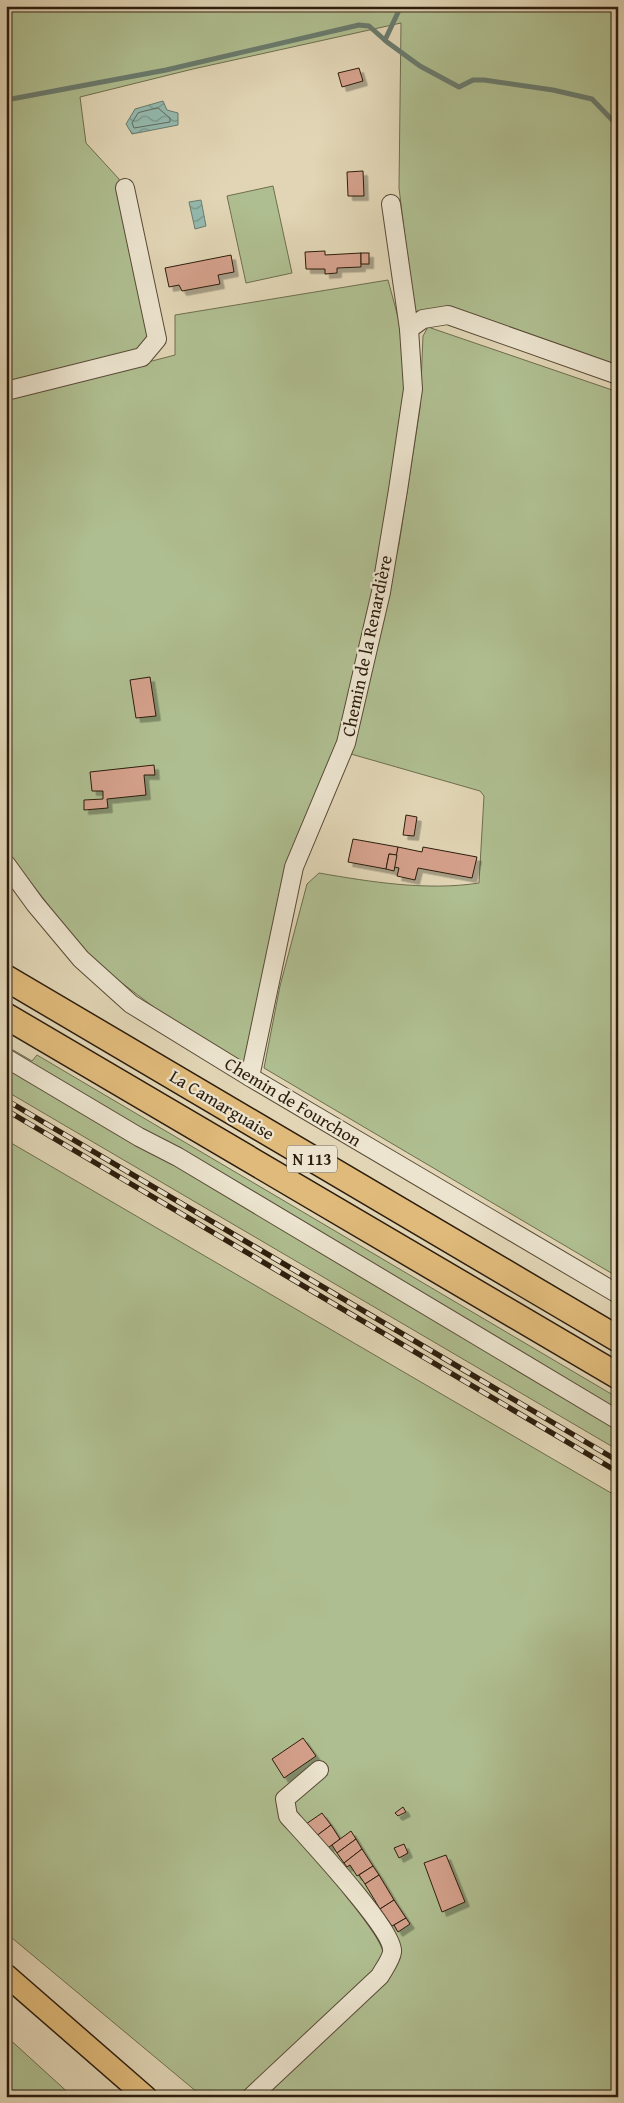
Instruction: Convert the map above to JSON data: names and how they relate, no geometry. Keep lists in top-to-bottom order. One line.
{"streets":{"highway":["La Camarguaise","N 113"],"street":["Chemin de la Renardière","Chemin de Fourchon"]},"crossings":[["Chemin de la Renardière","Chemin de Fourchon"]]}
